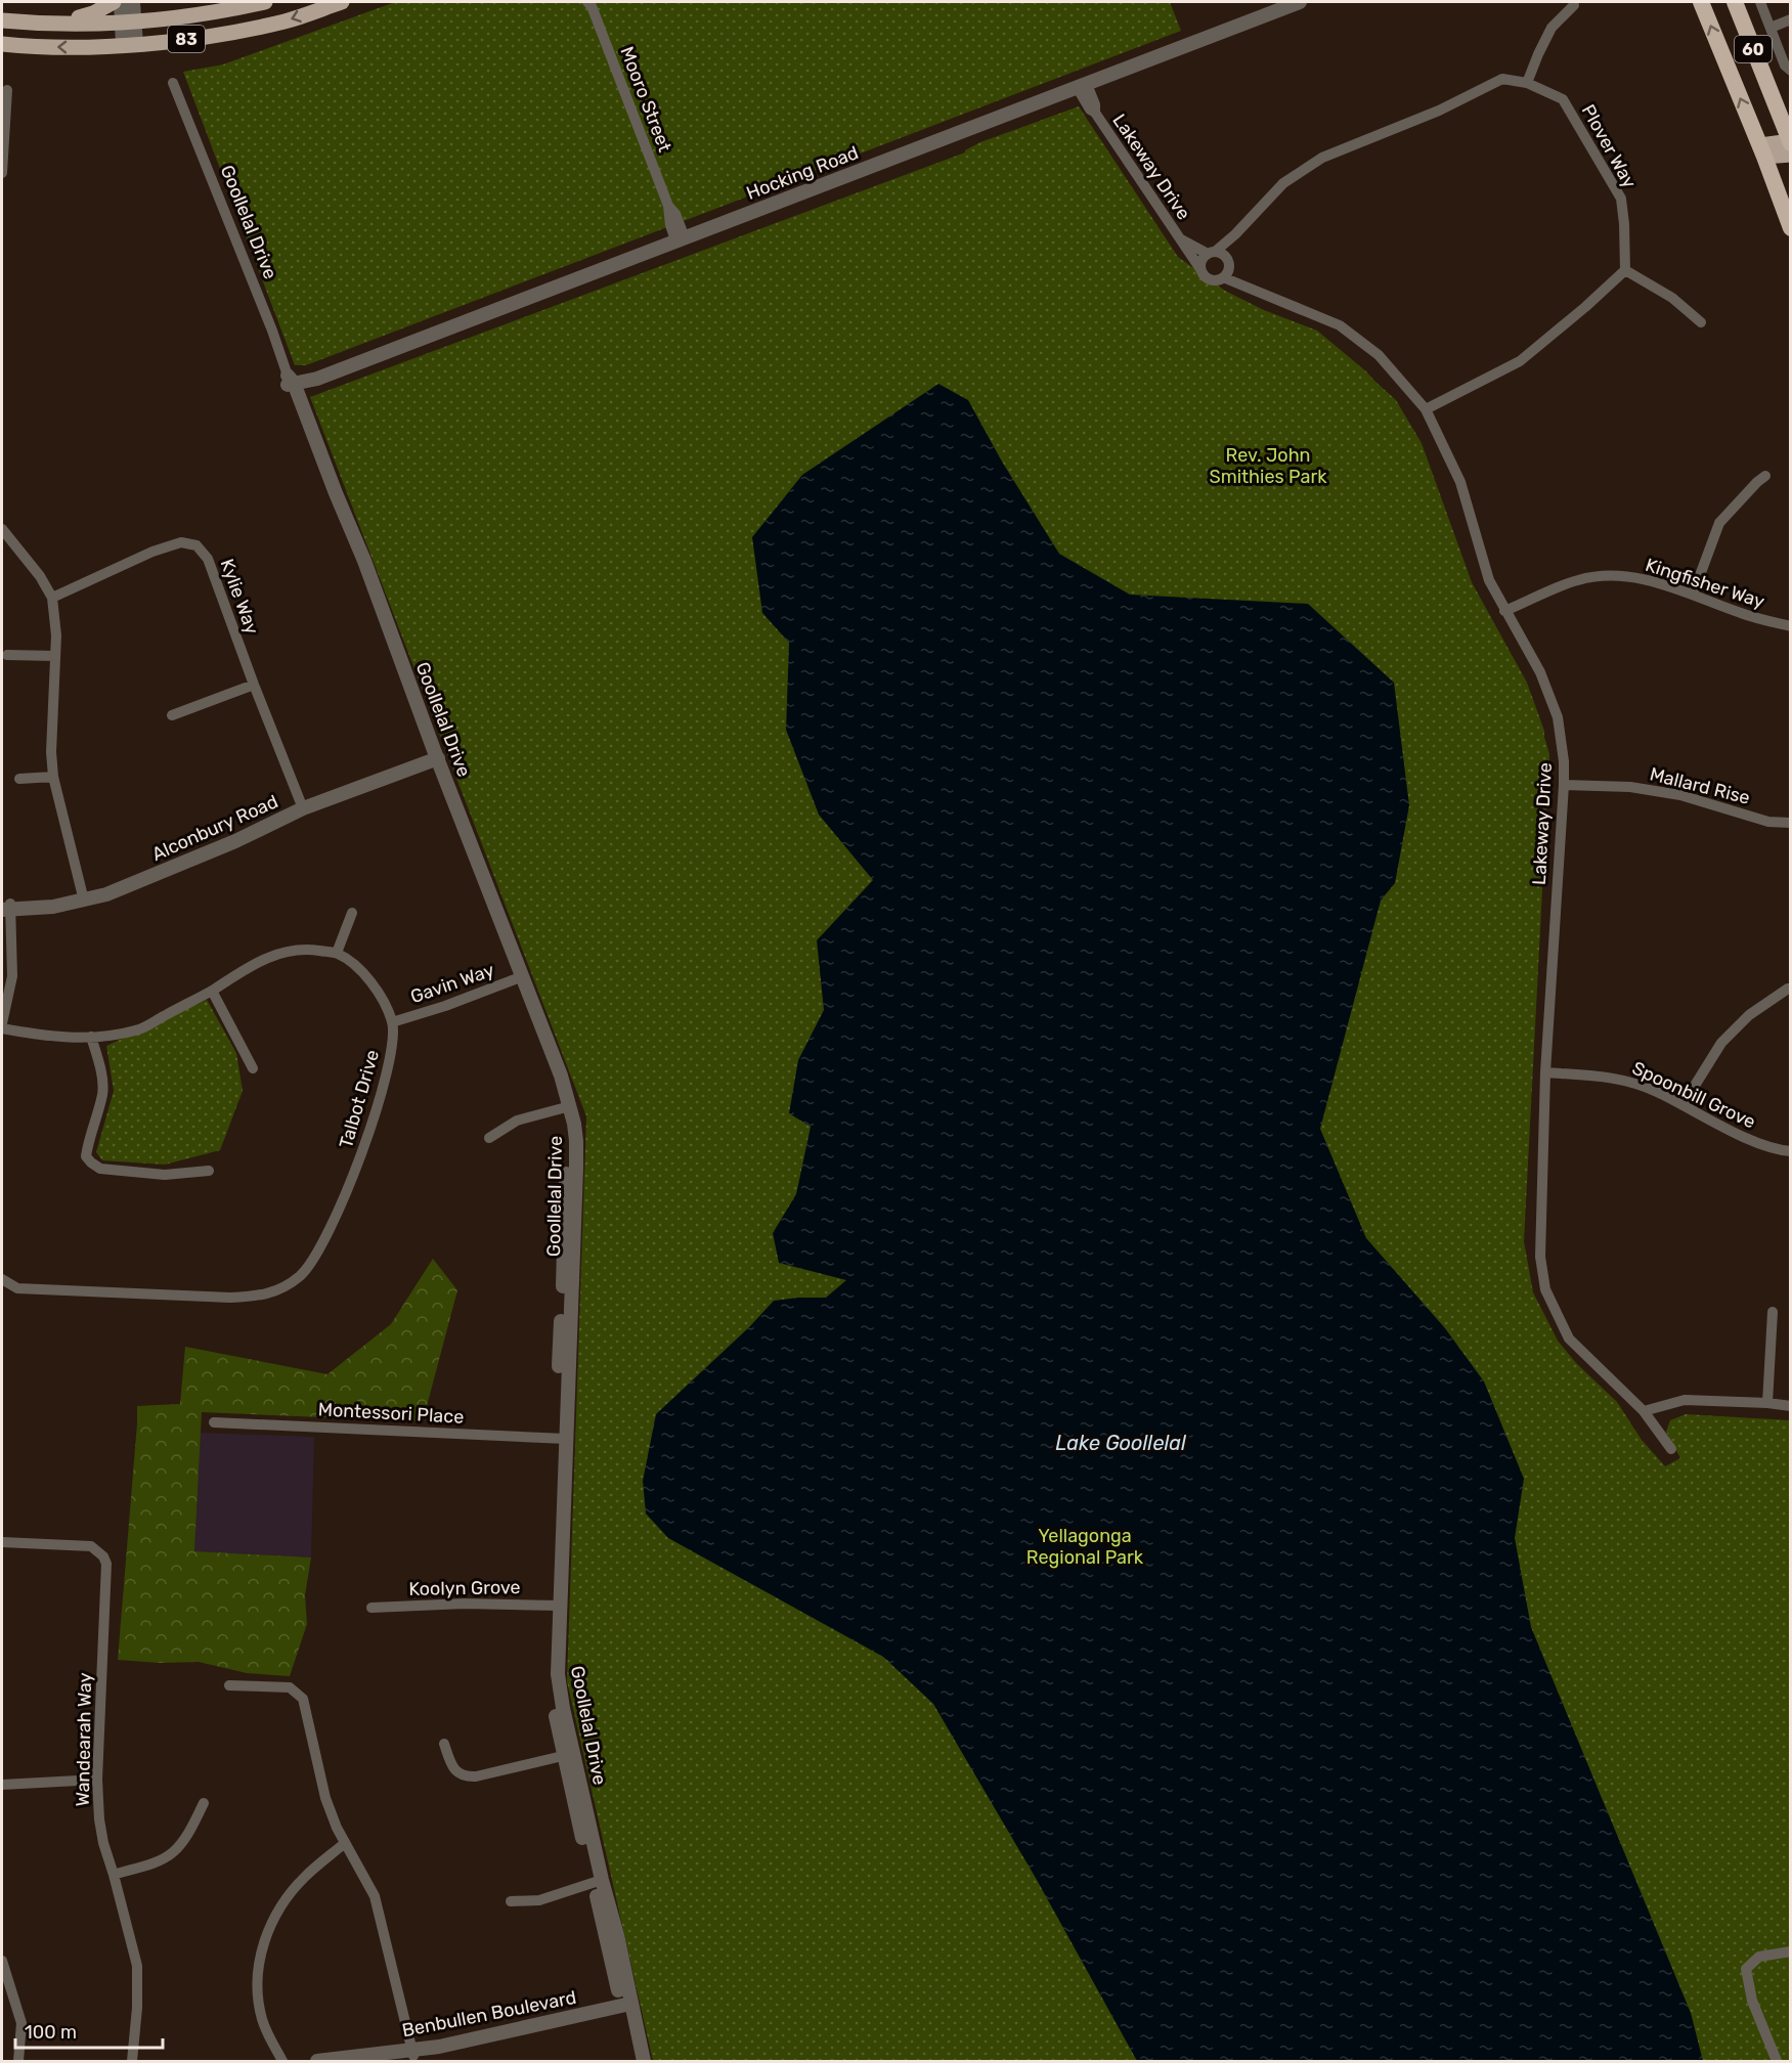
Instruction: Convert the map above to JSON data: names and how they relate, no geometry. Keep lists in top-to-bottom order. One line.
{"streets":{"highway":["60"],"main road":["83"],"street":["Mooro Street","Plover Way","Lakeway Drive","Hocking Road","Goollelal Drive","Kingfisher Way","Kylie Way","Mallard Rise","Alconbury Road","Gavin Way","Spoonbill Grove","Talbot Drive","Montessori Place","Koolyn Grove","Wandearah Way","Benbullen Boulevard"]},"crossings":[["Mooro Street","Hocking Road"],["Plover Way","Lakeway Drive"],["Lakeway Drive","Hocking Road"],["Lakeway Drive","Kingfisher Way"],["Lakeway Drive","Mallard Rise"],["Lakeway Drive","Spoonbill Grove"],["Hocking Road","Goollelal Drive"],["Goollelal Drive","Alconbury Road"],["Goollelal Drive","Gavin Way"],["Goollelal Drive","Montessori Place"],["Goollelal Drive","Koolyn Grove"],["Goollelal Drive","Benbullen Boulevard"],["Kylie Way","Alconbury Road"],["Gavin Way","Talbot Drive"]],"water":["Lake Goollelal"],"parks":["Rev. John Smithies Park","Yellagonga Regional Park"],"scale_bar":"100 m"}
